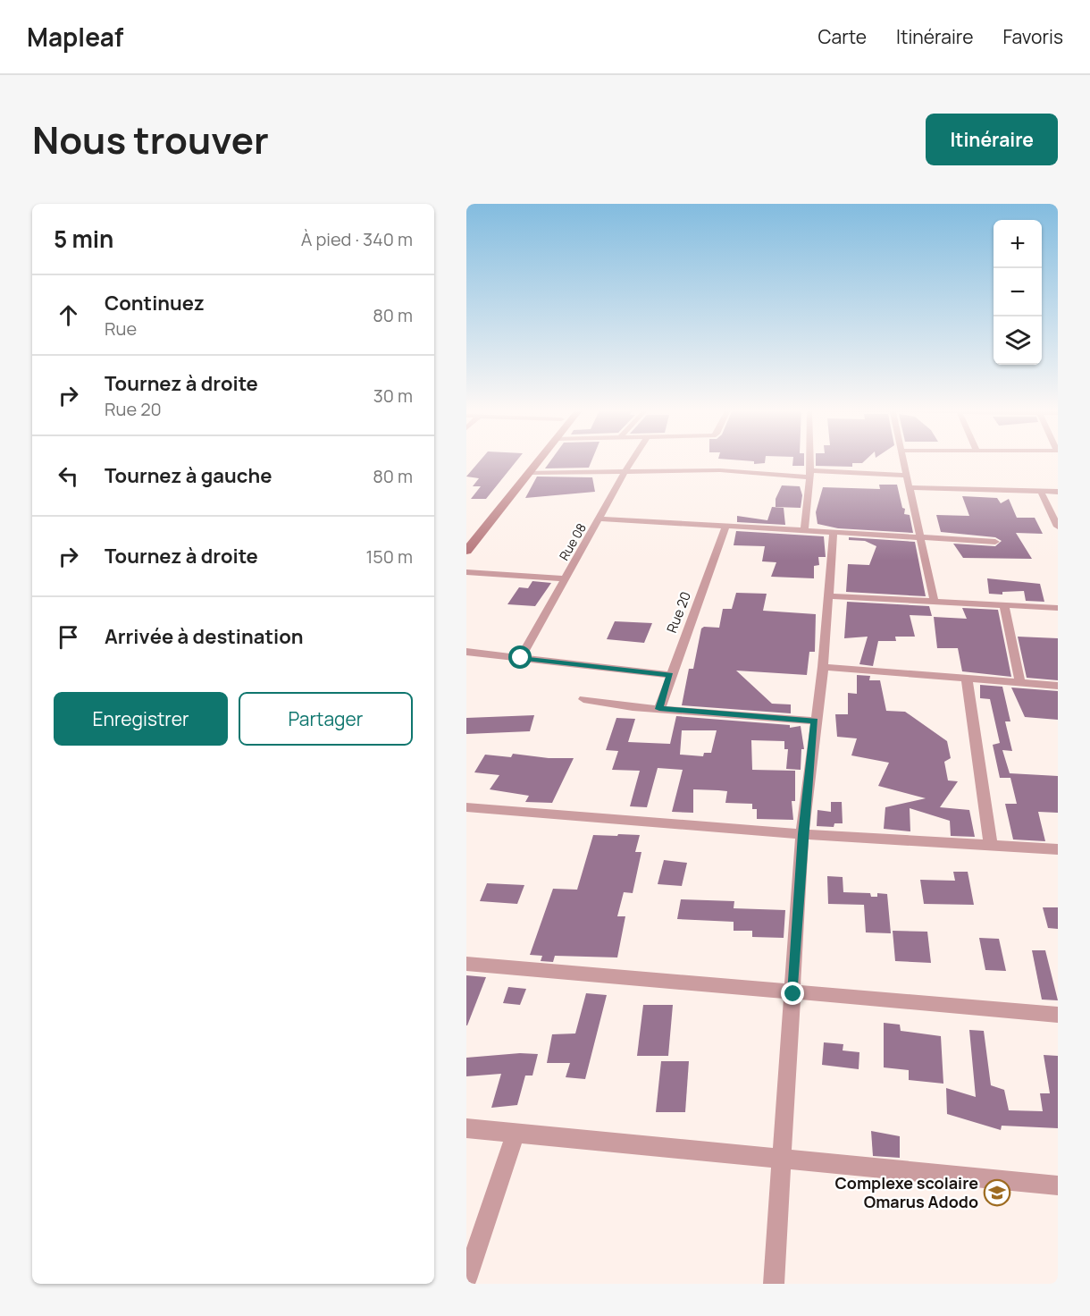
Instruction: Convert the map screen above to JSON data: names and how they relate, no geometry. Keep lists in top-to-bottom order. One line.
{"streets":{"street":["Rue 08","Rue 20"]},"places":{"school or university":["Complexe scolaire Omarus Adodo"]},"page":{"header":"Mapleaf","nav":["Carte","Itinéraire","Favoris"],"title":"Nous trouver","buttons":["Itinéraire",["Enregistrer","Partager"]],"heading":["5 min","À pied · 340 m"],"map_buttons":["+","−"],"list":[["Continuez","Rue","80 m"],["Tournez à droite","Rue 20","30 m"],["Tournez à gauche","80 m"],["Tournez à droite","150 m"],"Arrivée à destination"]}}
